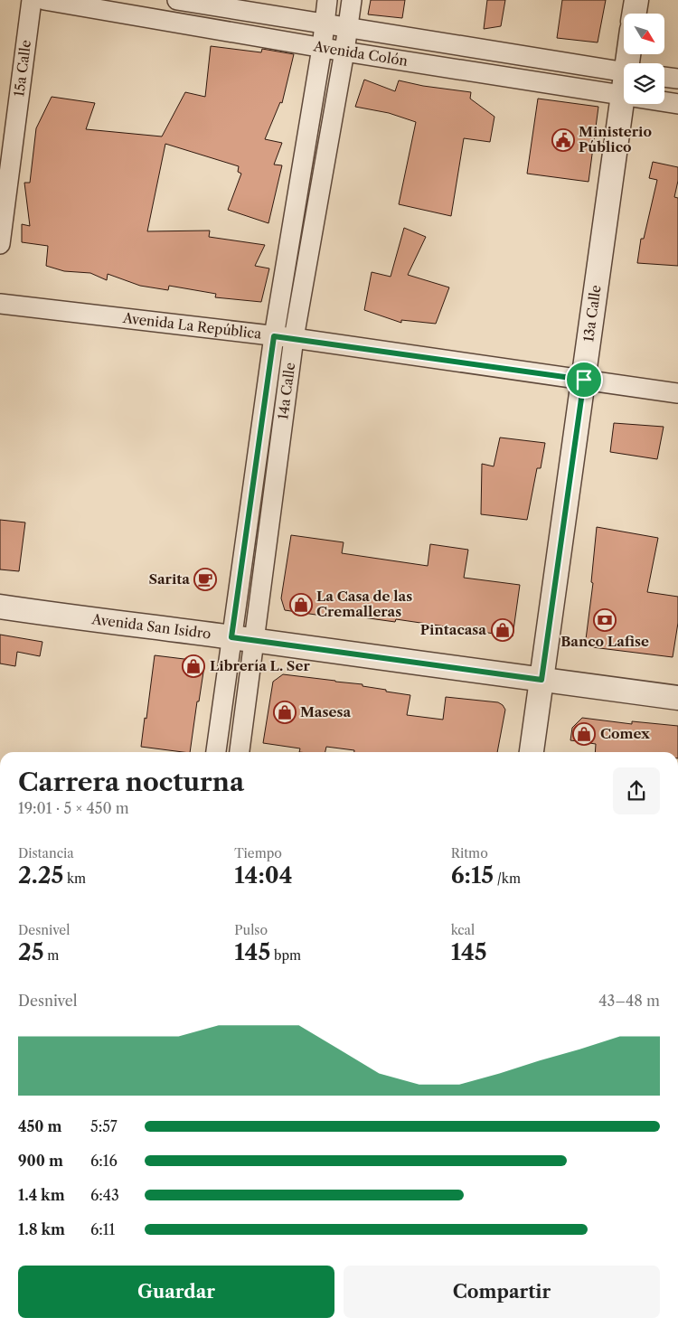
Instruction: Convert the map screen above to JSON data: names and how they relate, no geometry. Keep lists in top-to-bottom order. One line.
{"streets":{"street":["Avenida Colón","15a Calle","13a Calle","Avenida La República","14a Calle","Avenida San Isidro"]},"crossings":[["Avenida Colón","13a Calle"],["Avenida Colón","14a Calle"],["13a Calle","Avenida La República"],["13a Calle","Avenida San Isidro"],["Avenida La República","14a Calle"],["14a Calle","Avenida San Isidro"]],"places":{"public building":["Ministerio Público"],"cafe":["Sarita"],"shop":["La Casa de las Cremalleras","Pintacasa","Librería L. Ser","Masesa","Comex"],"bank":["Banco Lafise"]},"north":"bottom right","page":{"heading":["Carrera nocturna","19:01 · 5 × 450 m"],"stats":[["Distancia","2.25 km"],["Tiempo","14:04"],["Ritmo","6:15 /km"],["Desnivel","25 m"],["Pulso","145 bpm"],["kcal","145"]],"chart":["Desnivel","43–48 m"],"list":[{"name":"450 m","note":"5:57"},{"name":"900 m","note":"6:16"},{"name":"1.4 km","note":"6:43"},{"name":"1.8 km","note":"6:11"}],"buttons":["Guardar","Compartir"]}}
